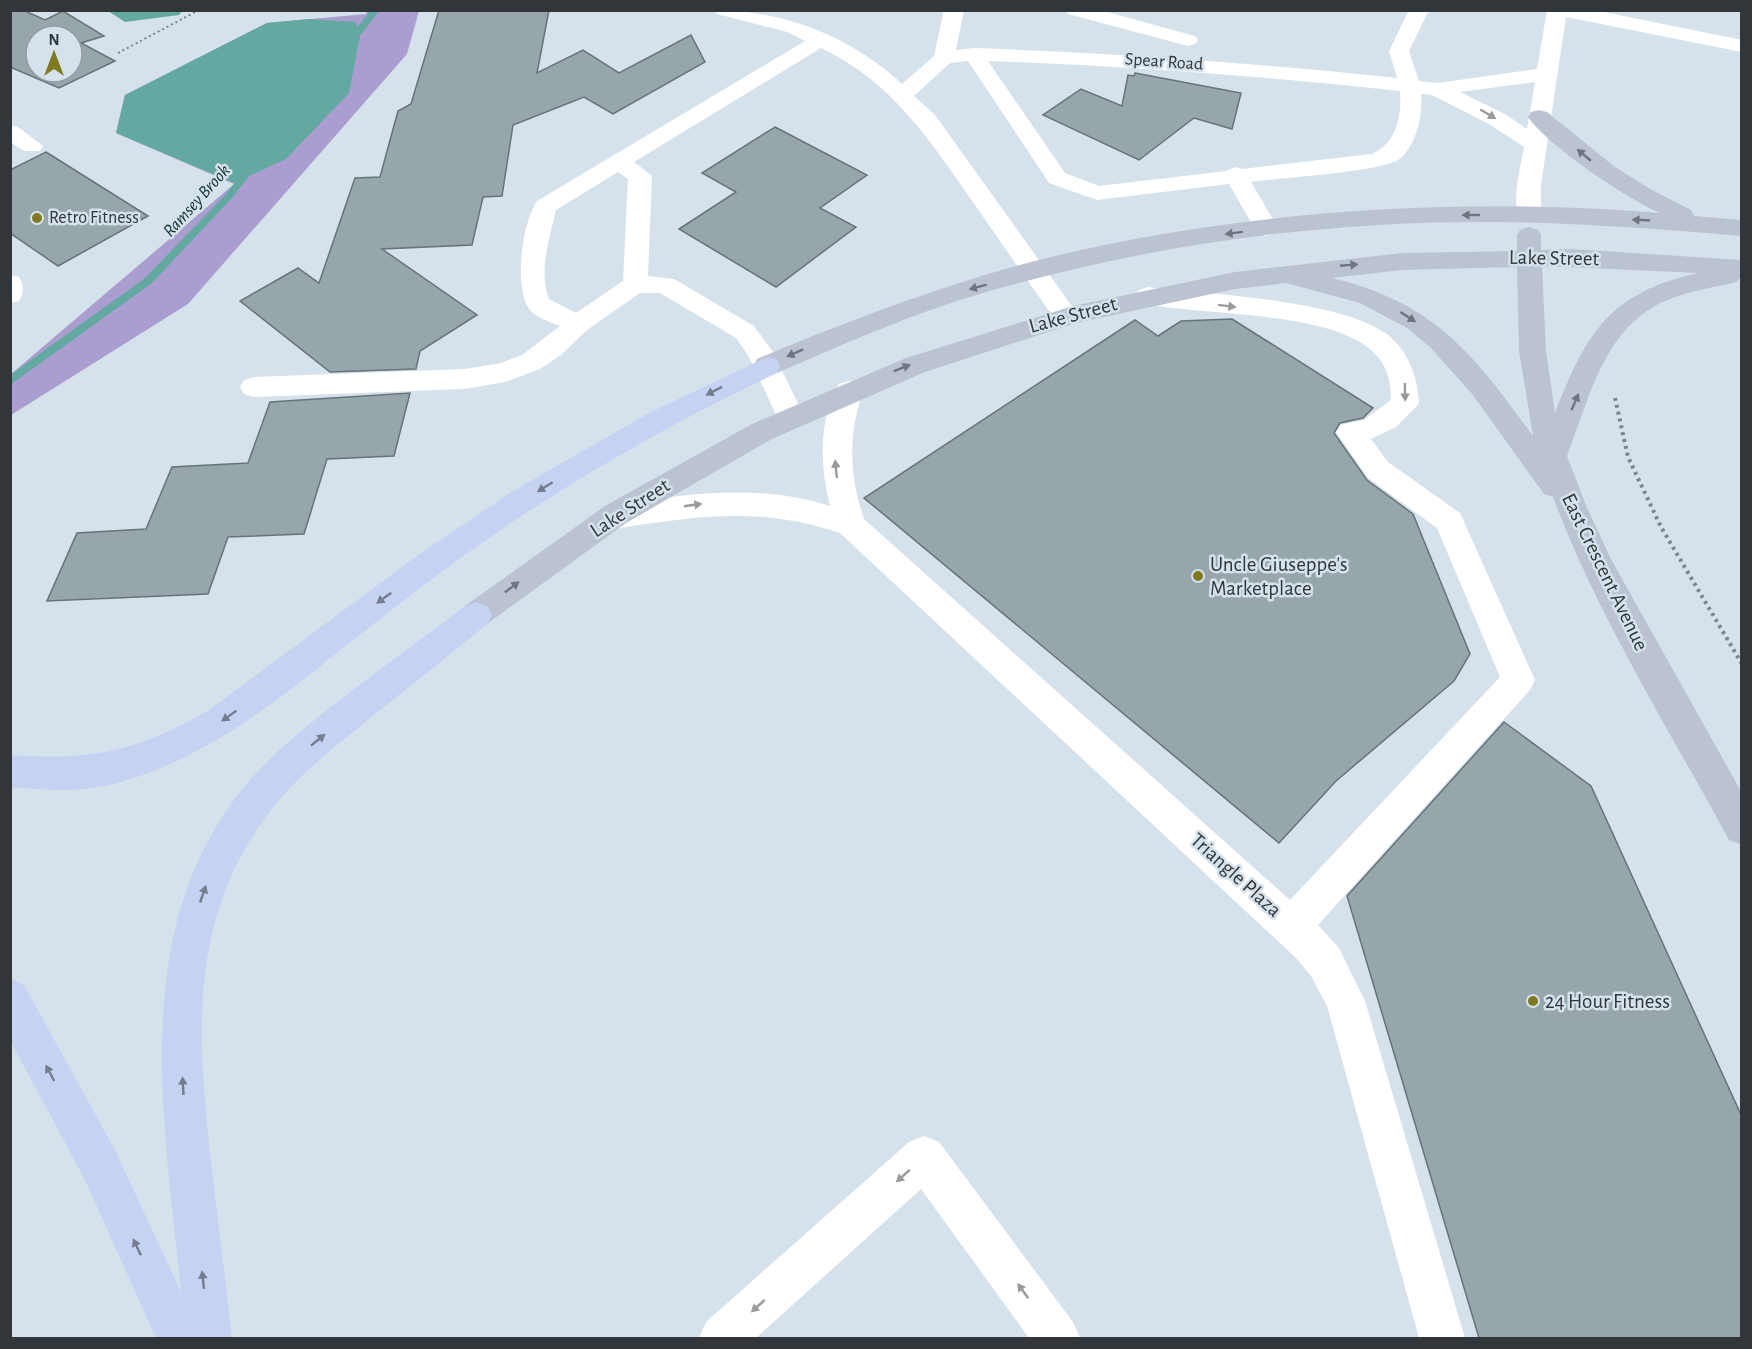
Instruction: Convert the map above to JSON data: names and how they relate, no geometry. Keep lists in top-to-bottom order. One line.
{"streets":{"main road":["Lake Street","East Crescent Avenue"],"street":["Spear Road","Triangle Plaza"]},"crossings":[["Lake Street","East Crescent Avenue"],["Lake Street","Triangle Plaza"]],"water":["Ramsey Brook"],"places":["Retro Fitness","Uncle Giuseppe's Marketplace","24 Hour Fitness"],"north":"top"}
